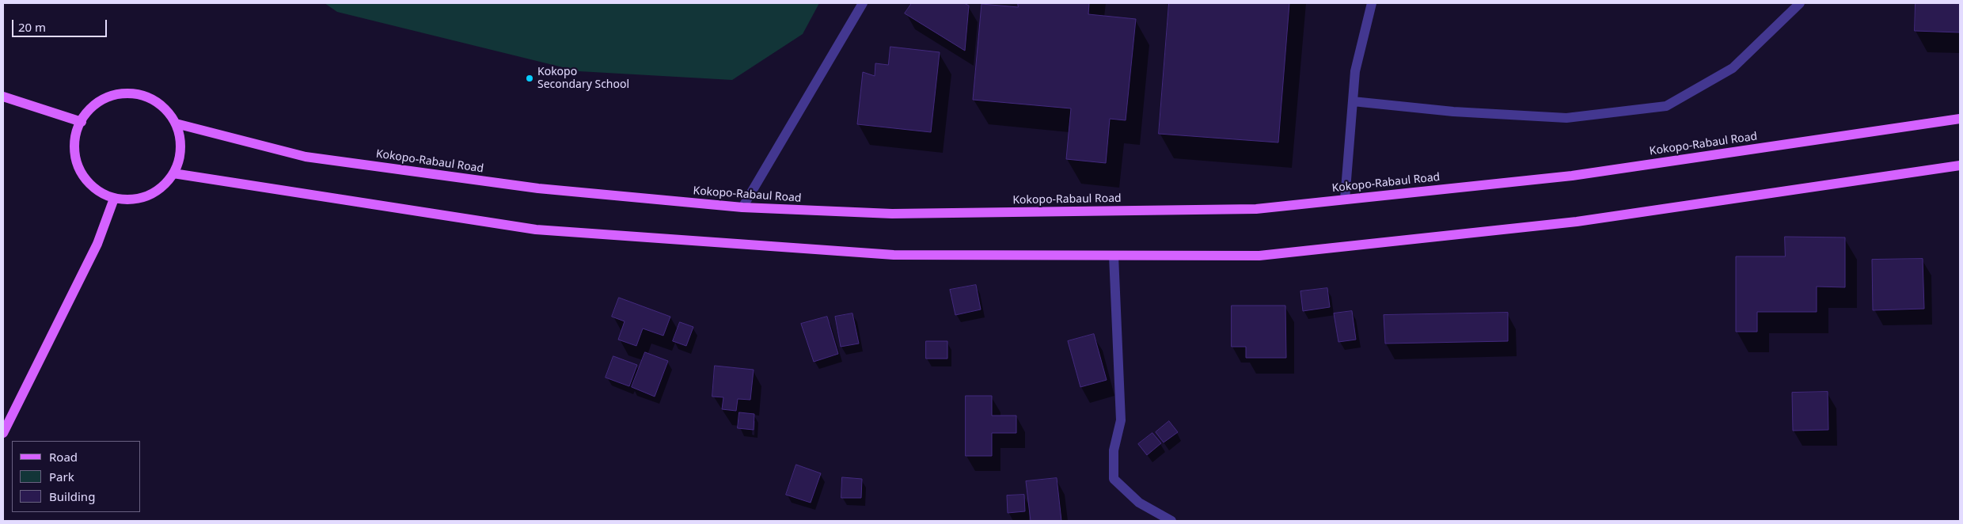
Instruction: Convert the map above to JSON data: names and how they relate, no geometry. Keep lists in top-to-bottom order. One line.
{"streets":{"main road":["Kokopo-Rabaul Road"]},"places":["Kokopo Secondary School"],"legend":["Road","Park","Building"],"scale_bar":"20 m"}
